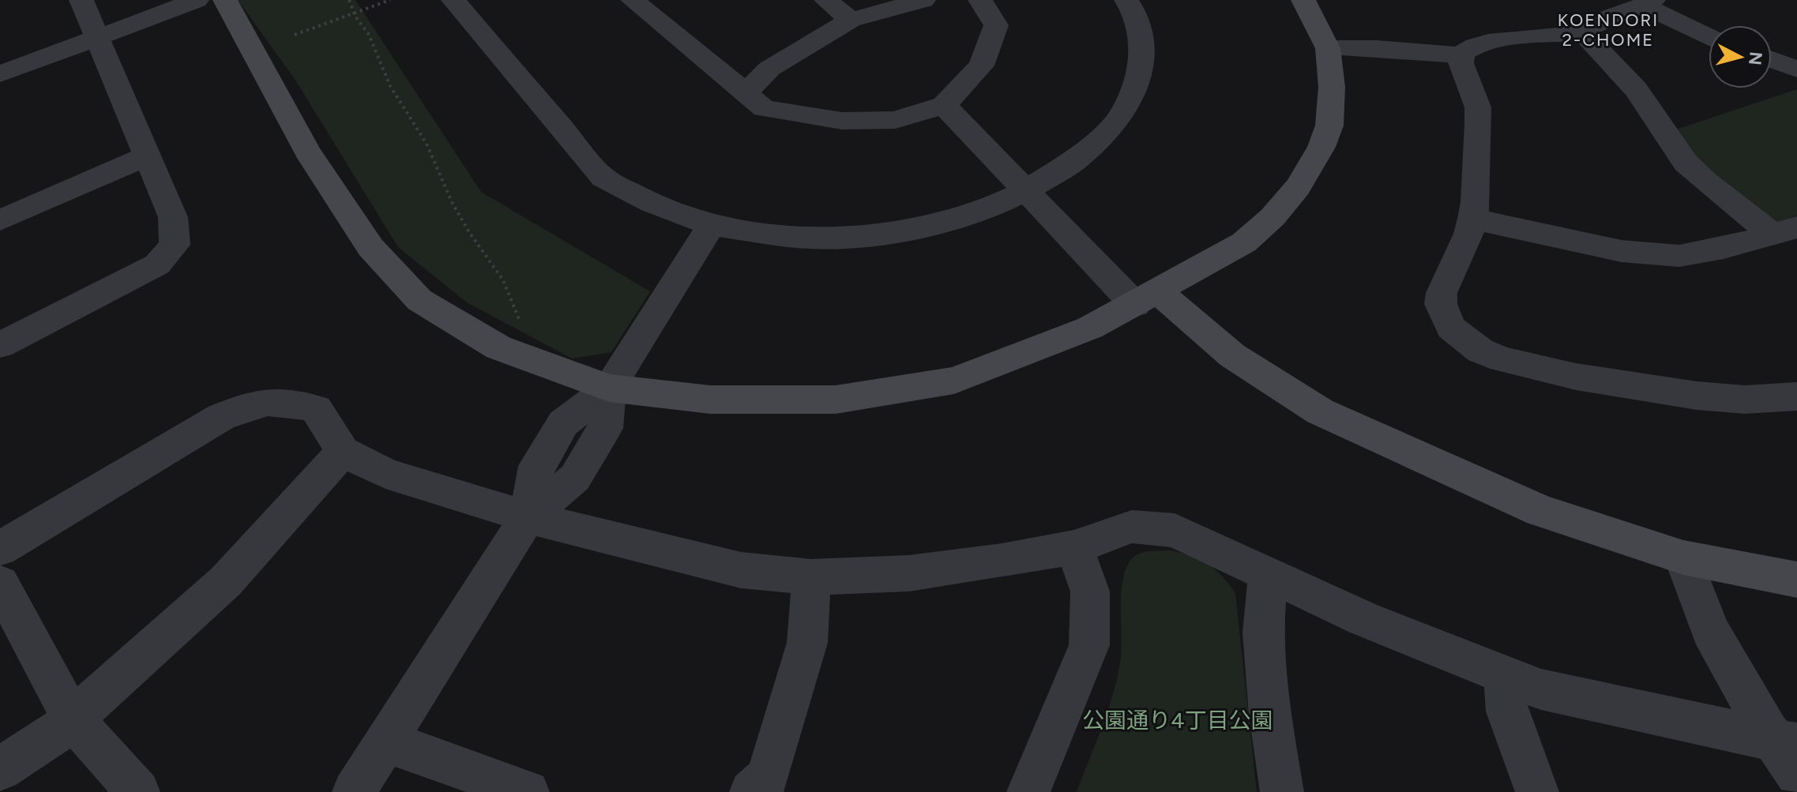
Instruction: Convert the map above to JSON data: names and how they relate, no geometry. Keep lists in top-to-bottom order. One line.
{"districts":["KOENDORI 2-CHOME"],"parks":["公園通り4丁目公園"],"north":"right"}
